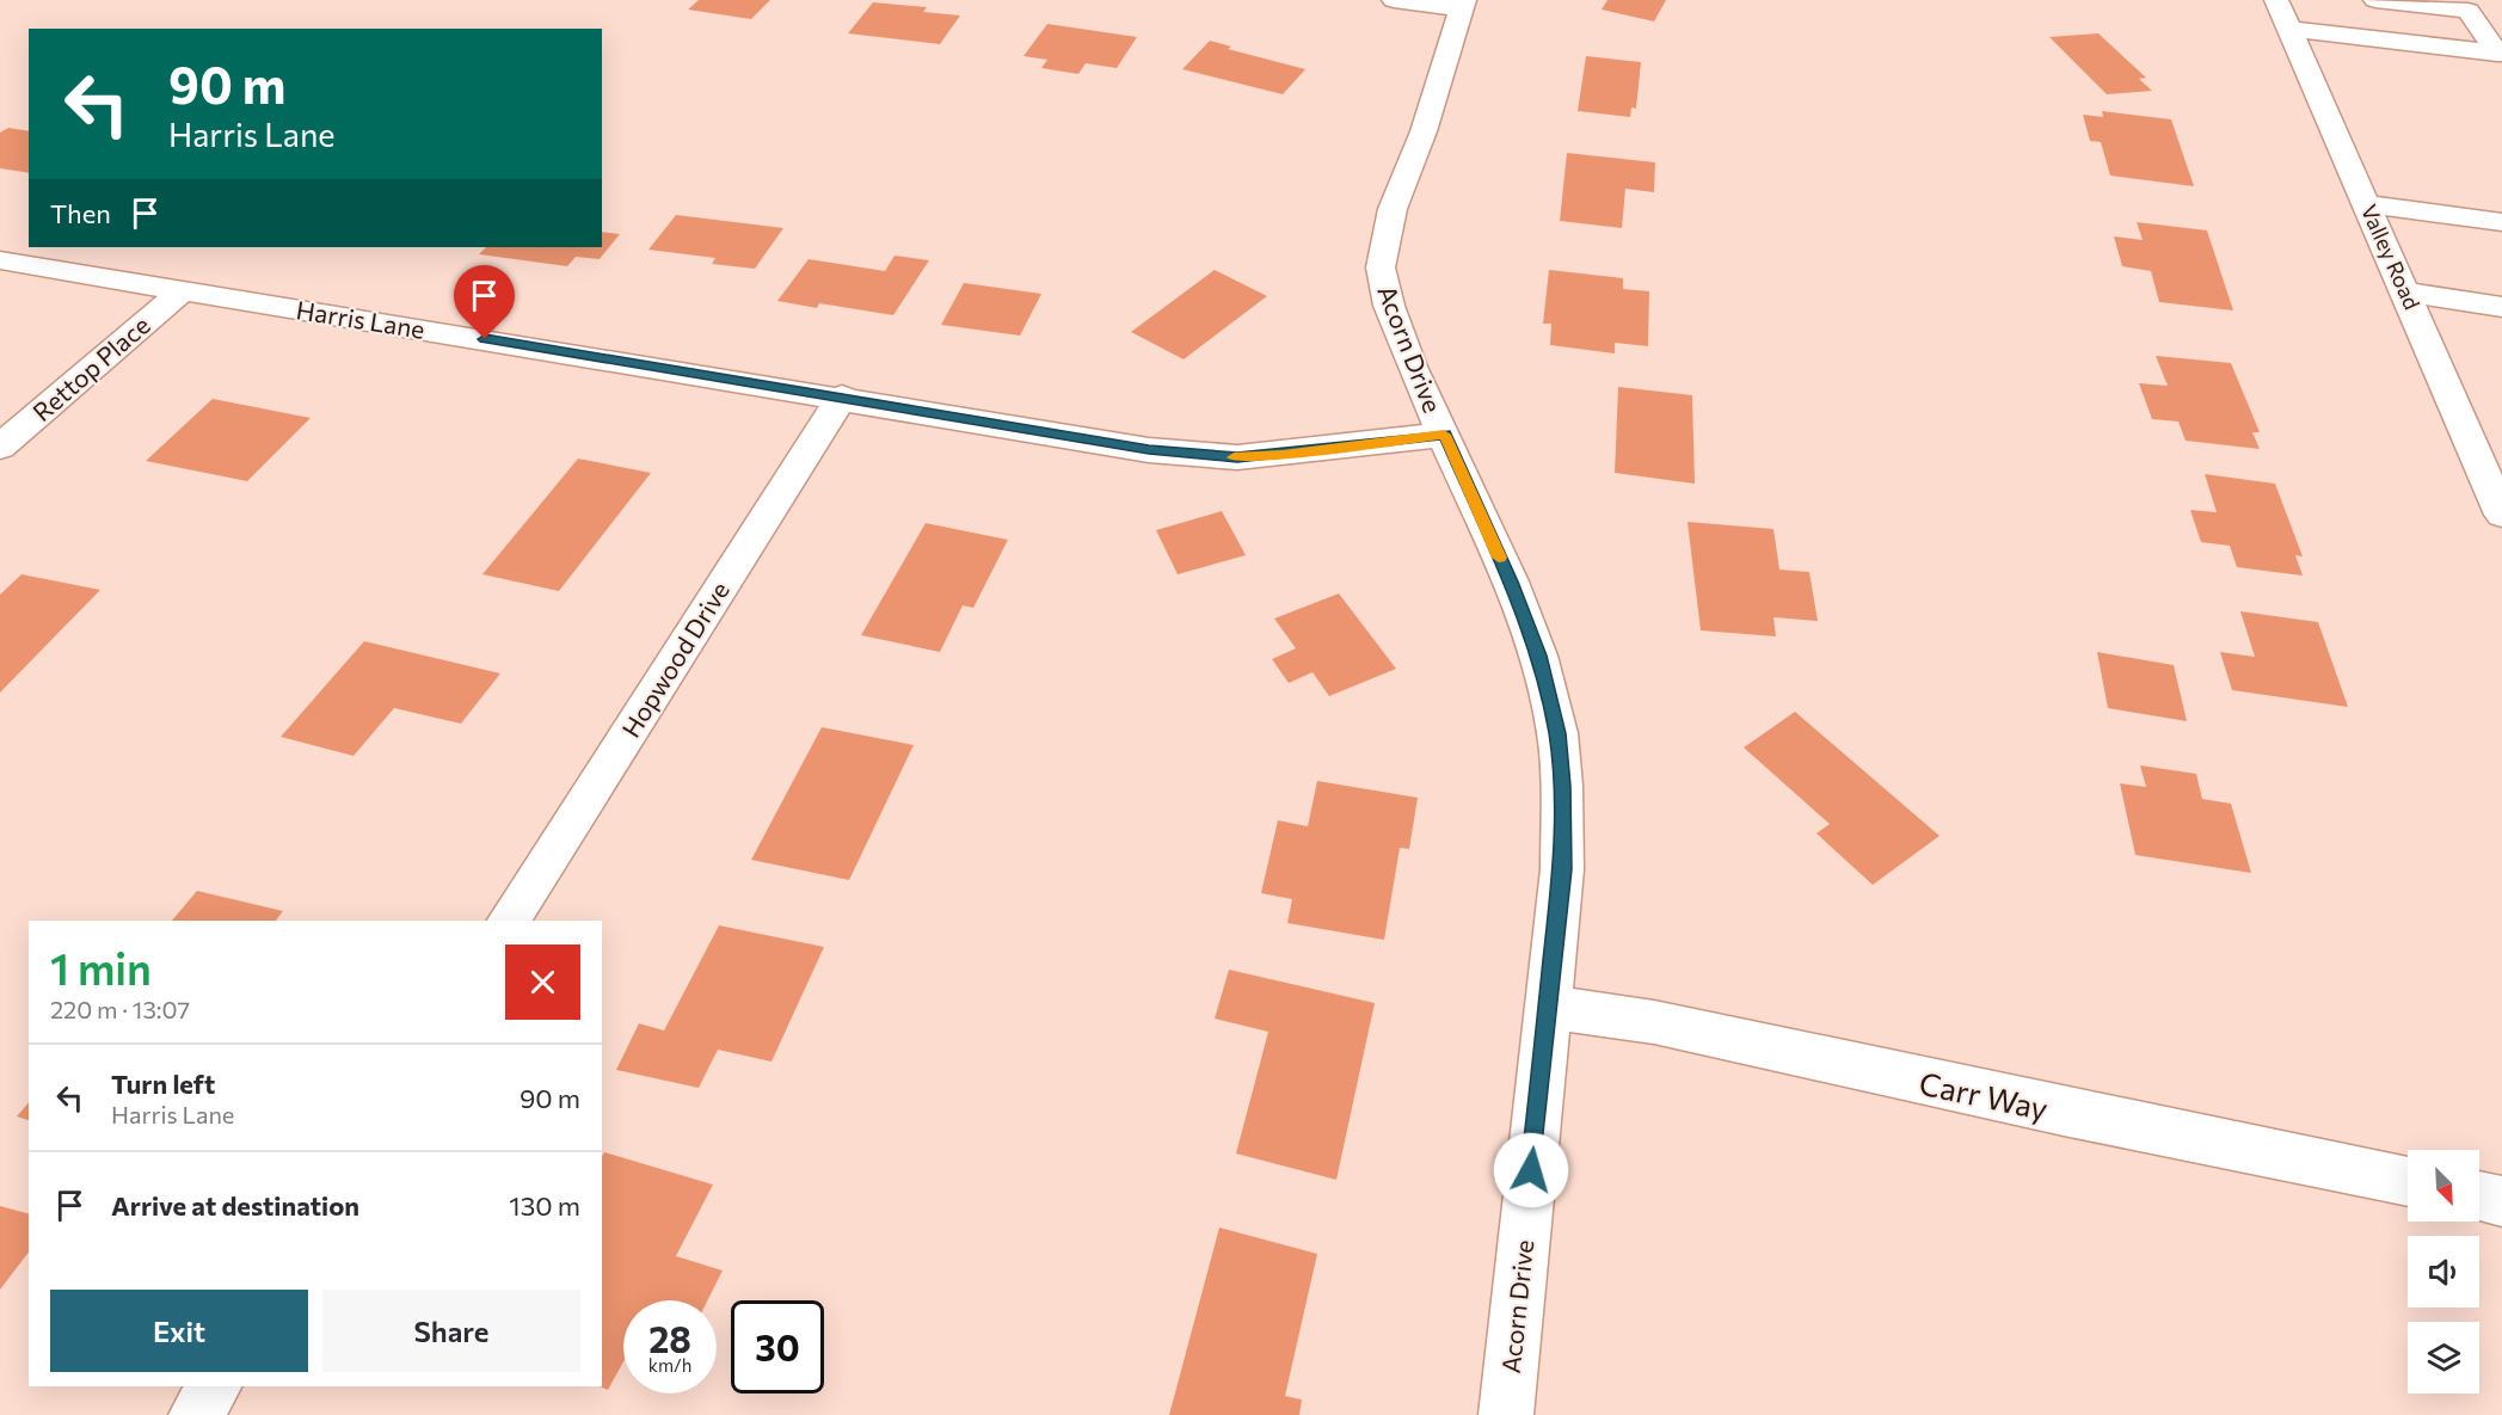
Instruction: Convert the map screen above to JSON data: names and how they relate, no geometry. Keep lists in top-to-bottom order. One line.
{"streets":{"street":["Valley Road","Harris Lane","Acorn Drive","Rettop Place","Hopwood Drive","Carr Way"]},"crossings":[["Harris Lane","Acorn Drive"],["Harris Lane","Rettop Place"],["Harris Lane","Hopwood Drive"],["Acorn Drive","Carr Way"]],"north":"bottom right","page":{"turn":["90 m","Harris Lane"],"then":"Then","heading":["1 min","220 m · 13:07"],"list":[{"name":"Turn left","note":"Harris Lane","value":"90 m"},{"name":"Arrive at destination","value":"130 m"}],"buttons":["Exit","Share"],"speed":"28 km/h","limit":"30"}}
